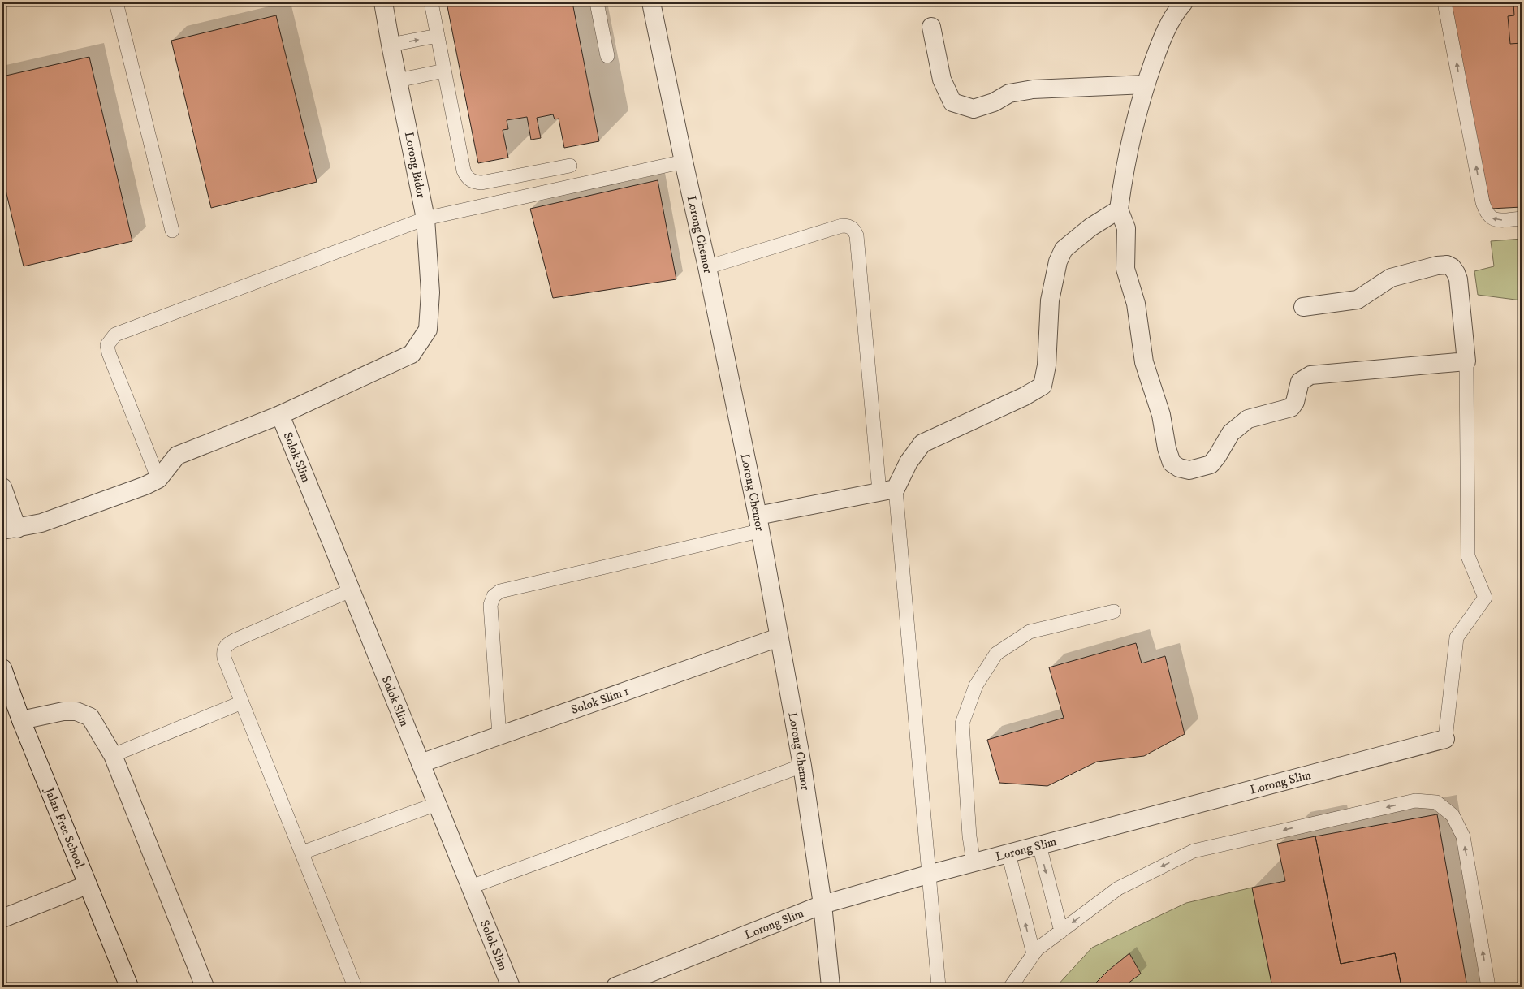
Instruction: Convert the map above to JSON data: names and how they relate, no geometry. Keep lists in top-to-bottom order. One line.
{"streets":{"street":["Lorong Bidor","Lorong Chemor","Solok Slim","Solok Slim 1","Lorong Slim","Jalan Free School"]},"crossings":[["Lorong Bidor","Solok Slim"],["Lorong Chemor","Solok Slim 1"],["Lorong Chemor","Lorong Slim"],["Solok Slim","Solok Slim 1"]]}
